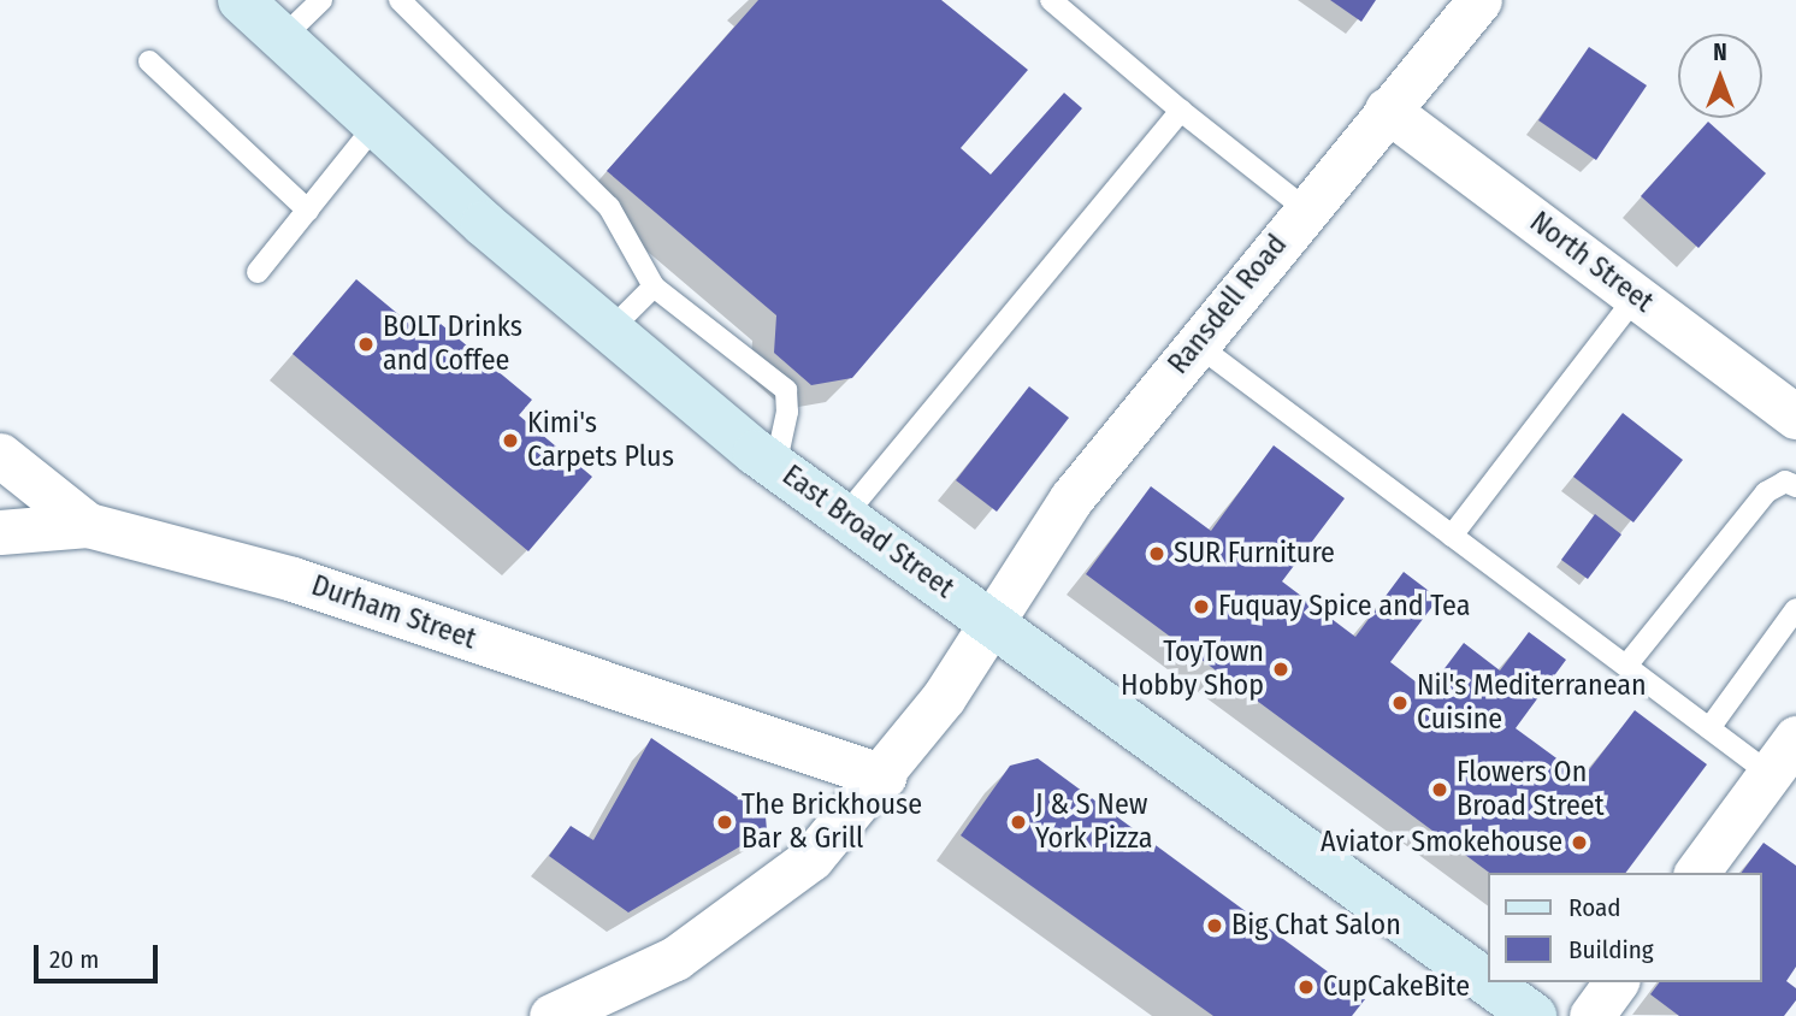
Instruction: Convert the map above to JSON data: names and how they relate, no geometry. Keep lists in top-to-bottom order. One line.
{"streets":{"main road":["East Broad Street"],"street":["North Street","Ransdell Road","Durham Street"]},"crossings":[["North Street","Ransdell Road"],["Ransdell Road","East Broad Street"],["Ransdell Road","Durham Street"]],"places":["BOLT Drinks and Coffee","Kimi's Carpets Plus","SUR Furniture","Fuquay Spice and Tea","ToyTown Hobby Shop","Nil's Mediterranean Cuisine","Flowers On Broad Street","The Brickhouse Bar & Grill","J & S New York Pizza","Aviator Smokehouse","Big Chat Salon","CupCakeBite"],"legend":["Road","Building"],"scale_bar":"20 m","north":"top"}
